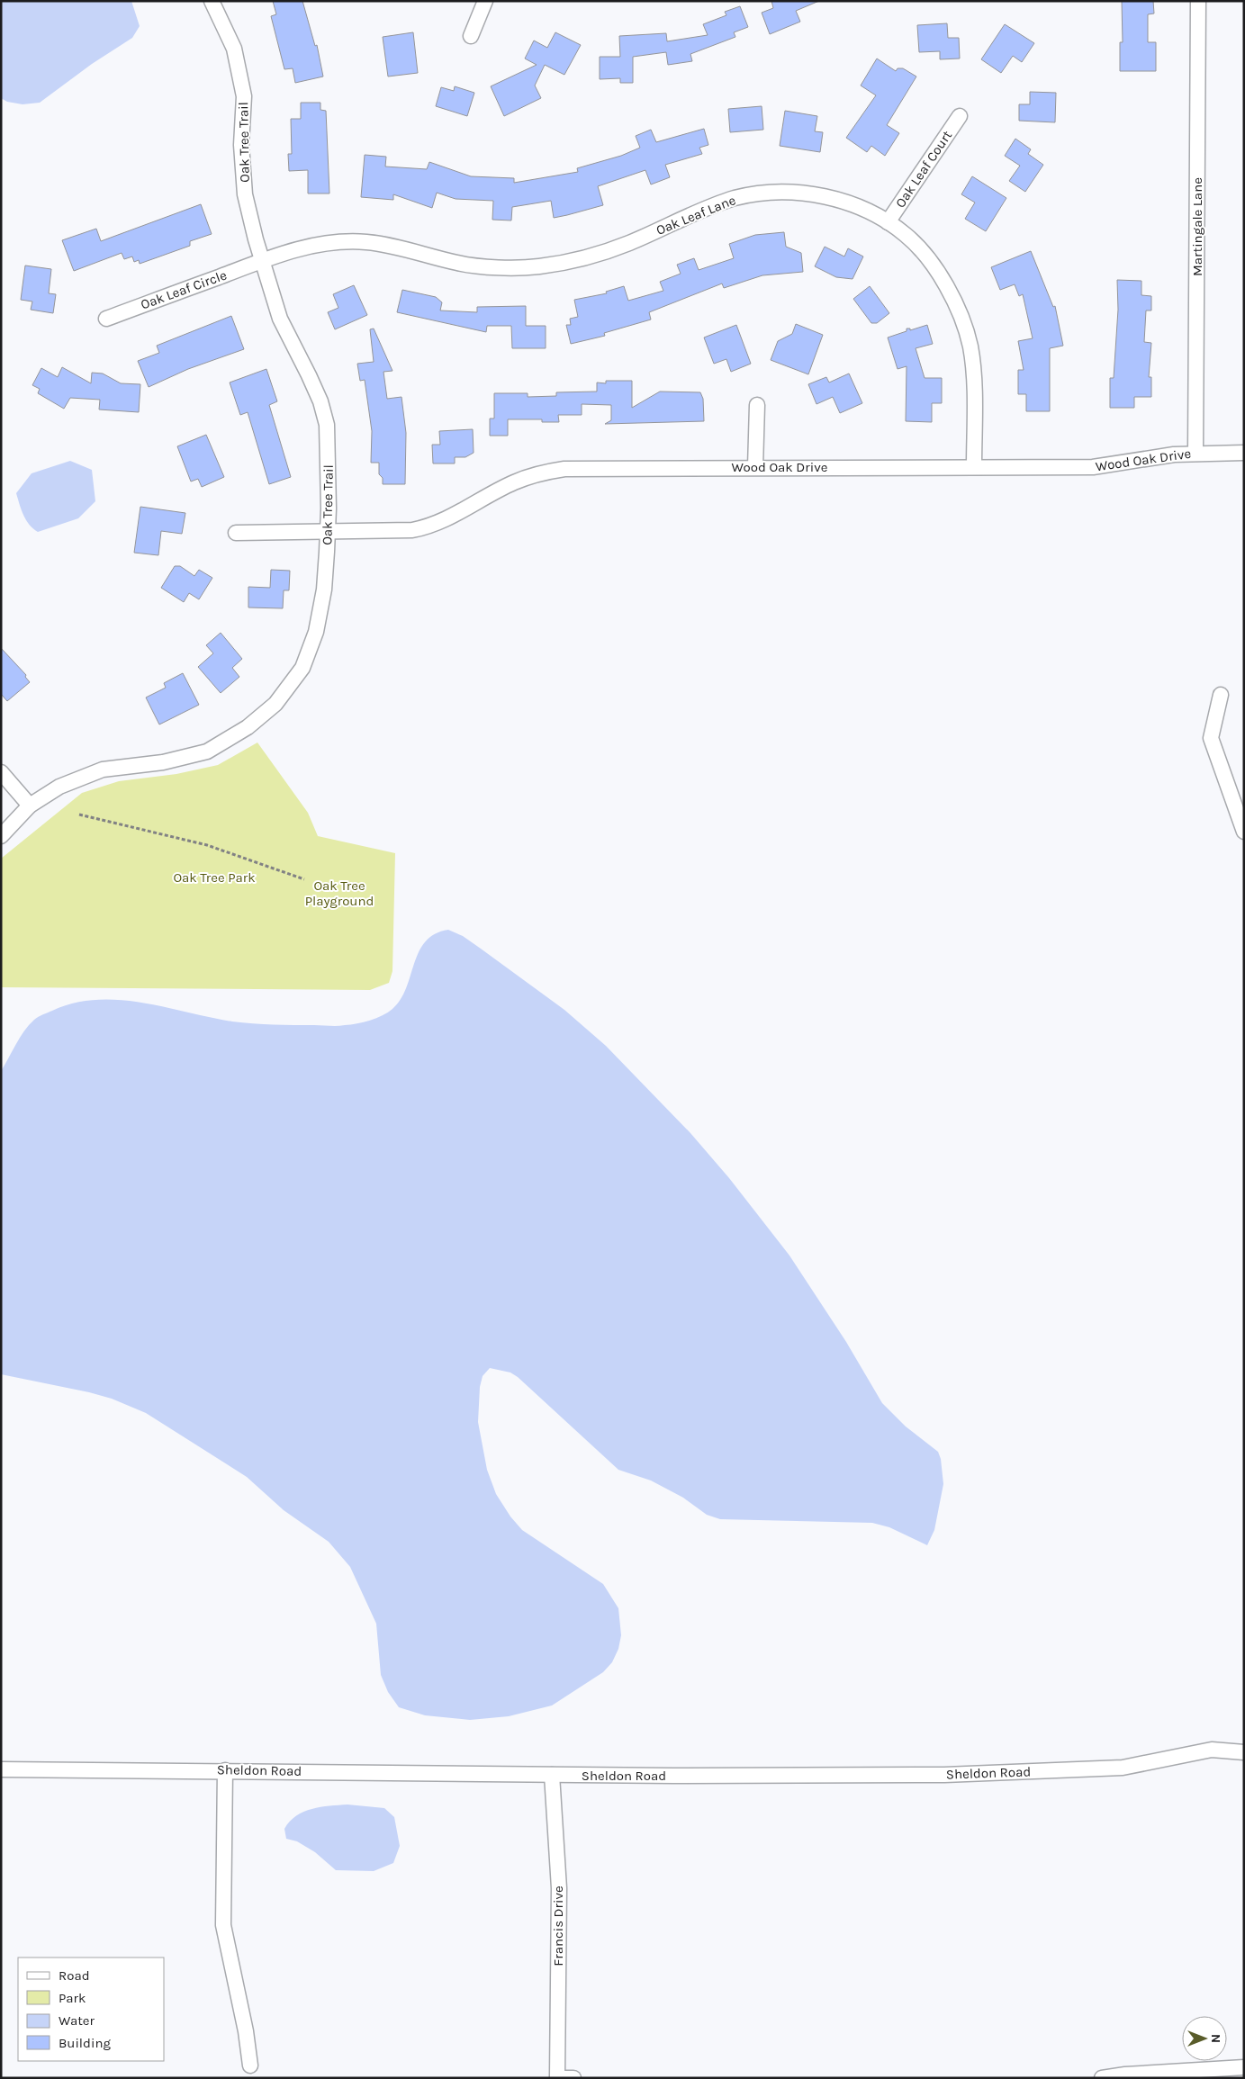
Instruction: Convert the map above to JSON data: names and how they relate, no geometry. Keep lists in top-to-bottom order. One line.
{"streets":{"street":["Oak Tree Trail","Oak Leaf Court","Oak Leaf Lane","Martingale Lane","Oak Leaf Circle","Wood Oak Drive","Sheldon Road","Francis Drive"]},"crossings":[["Oak Tree Trail","Oak Leaf Lane"],["Oak Tree Trail","Oak Leaf Circle"],["Oak Tree Trail","Wood Oak Drive"],["Oak Leaf Court","Oak Leaf Lane"],["Oak Leaf Lane","Oak Leaf Circle"],["Oak Leaf Lane","Wood Oak Drive"],["Martingale Lane","Wood Oak Drive"],["Sheldon Road","Francis Drive"]],"parks":["Oak Tree Park","Oak Tree Playground"],"legend":["Road","Park","Water","Building"],"north":"right"}
